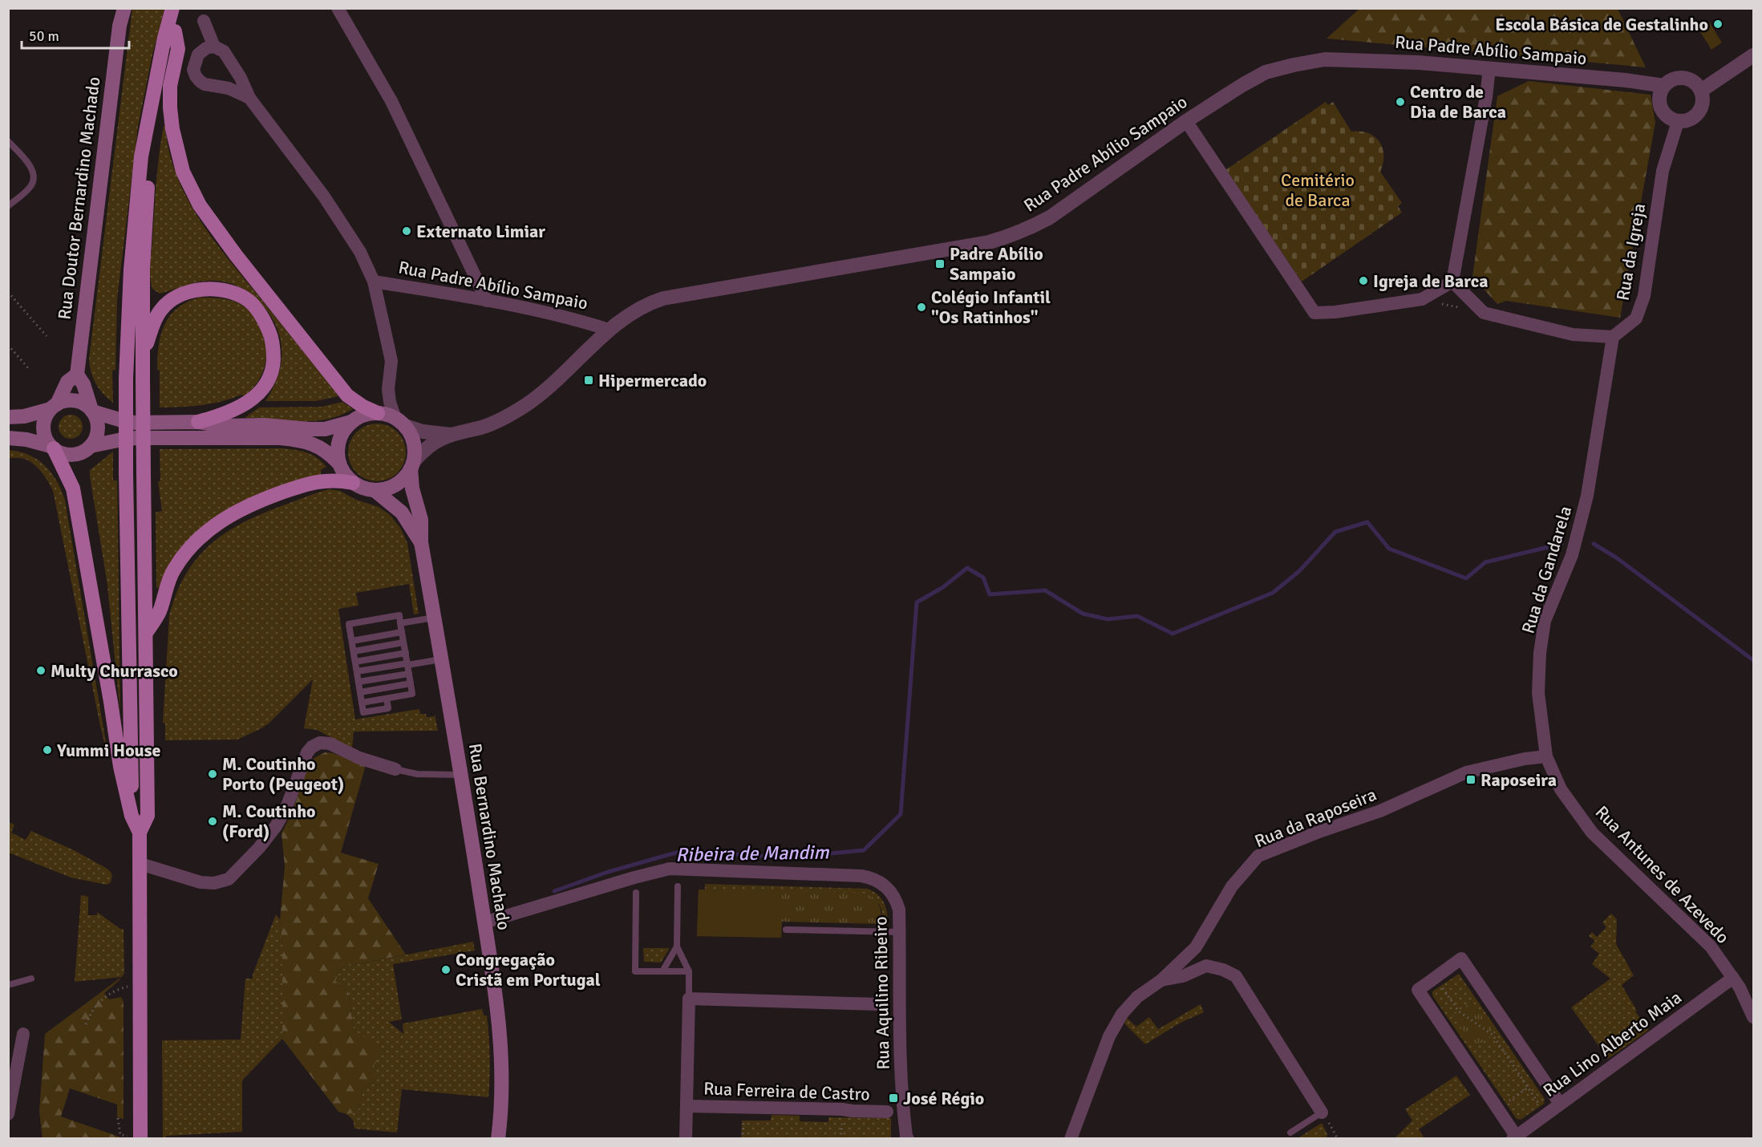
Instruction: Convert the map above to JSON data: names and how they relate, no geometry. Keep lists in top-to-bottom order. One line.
{"streets":{"main road":["Rua Doutor Bernardino Machado","Rua Bernardino Machado"],"street":["Rua Padre Abílio Sampaio","Rua da Igreja","Rua da Gandarela","Rua da Raposeira","Rua Antunes de Azevedo","Rua Aquilino Ribeiro","Rua Lino Alberto Maia","Rua Ferreira de Castro"]},"crossings":[["Rua Padre Abílio Sampaio","Rua da Igreja"],["Rua da Igreja","Rua da Gandarela"],["Rua da Gandarela","Rua da Raposeira"],["Rua da Gandarela","Rua Antunes de Azevedo"],["Rua da Raposeira","Rua Antunes de Azevedo"],["Rua Bernardino Machado","Rua Aquilino Ribeiro"],["Rua Antunes de Azevedo","Rua Lino Alberto Maia"]],"water":["Ribeira de Mandim"],"parks":["Cemitério de Barca"],"places":{"other":["Escola Básica de Gestalinho","Centro de Dia de Barca","Externato Limiar","Igreja de Barca","Colégio Infantil \"Os Ratinhos\"","Multy Churrasco","Yummi House","M. Coutinho Porto (Peugeot)","M. Coutinho (Ford)","Congregação Cristã em Portugal"],"transit":["Padre Abílio Sampaio","Hipermercado","Raposeira","José Régio"]},"scale_bar":"50 m"}
